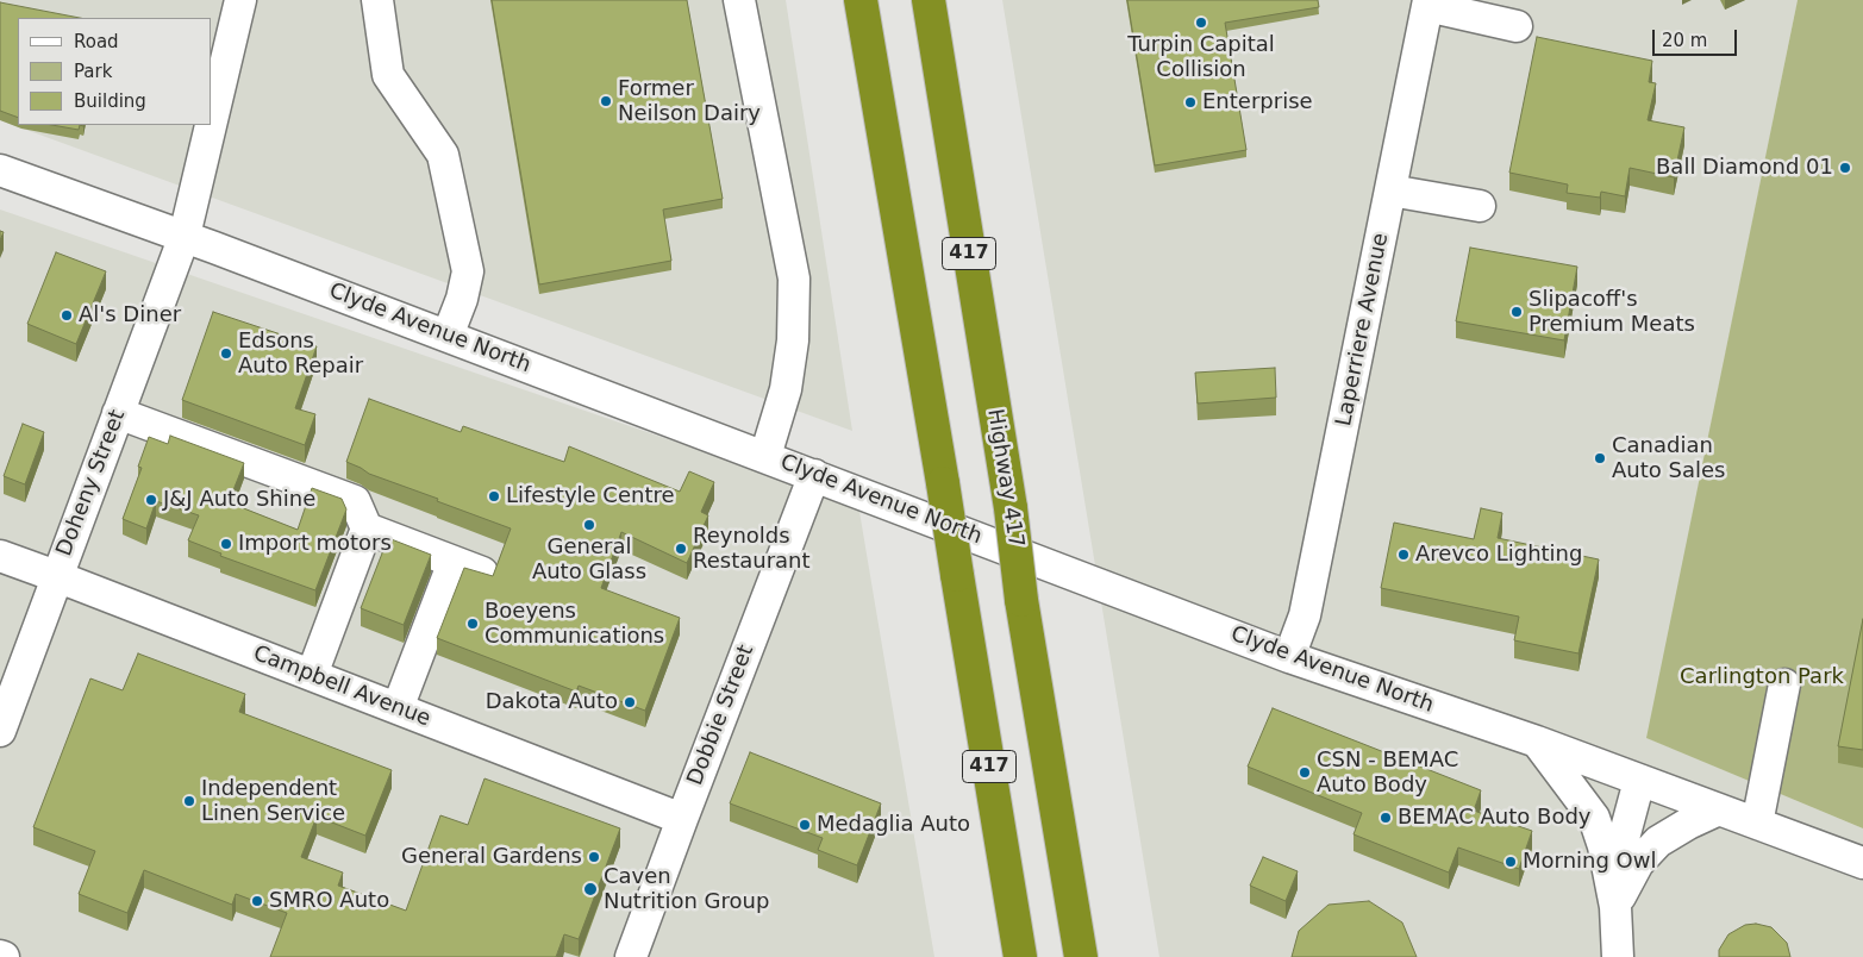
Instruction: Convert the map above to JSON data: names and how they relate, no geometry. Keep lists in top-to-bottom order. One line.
{"streets":{"highway":["417","Highway 417"],"street":["Clyde Avenue North","Laperriere Avenue","Doheny Street","Campbell Avenue","Dobbie Street"]},"crossings":[["Clyde Avenue North","Laperriere Avenue"],["Clyde Avenue North","Doheny Street"],["Clyde Avenue North","Dobbie Street"],["Doheny Street","Campbell Avenue"],["Campbell Avenue","Dobbie Street"]],"parks":["Carlington Park"],"places":["Turpin Capital Collision","Former Neilson Dairy","Enterprise","Ball Diamond 01","Slipacoff's Premium Meats","Al's Diner","Edsons Auto Repair","Canadian Auto Sales","Lifestyle Centre","J&J Auto Shine","General Auto Glass","Import motors","Reynolds Restaurant","Arevco Lighting","Boeyens Communications","Dakota Auto","CSN - BEMAC Auto Body","Independent Linen Service","BEMAC Auto Body","Medaglia Auto","General Gardens","Morning Owl","Caven Nutrition Group","SMRO Auto"],"legend":["Road","Park","Building"],"scale_bar":"20 m"}
